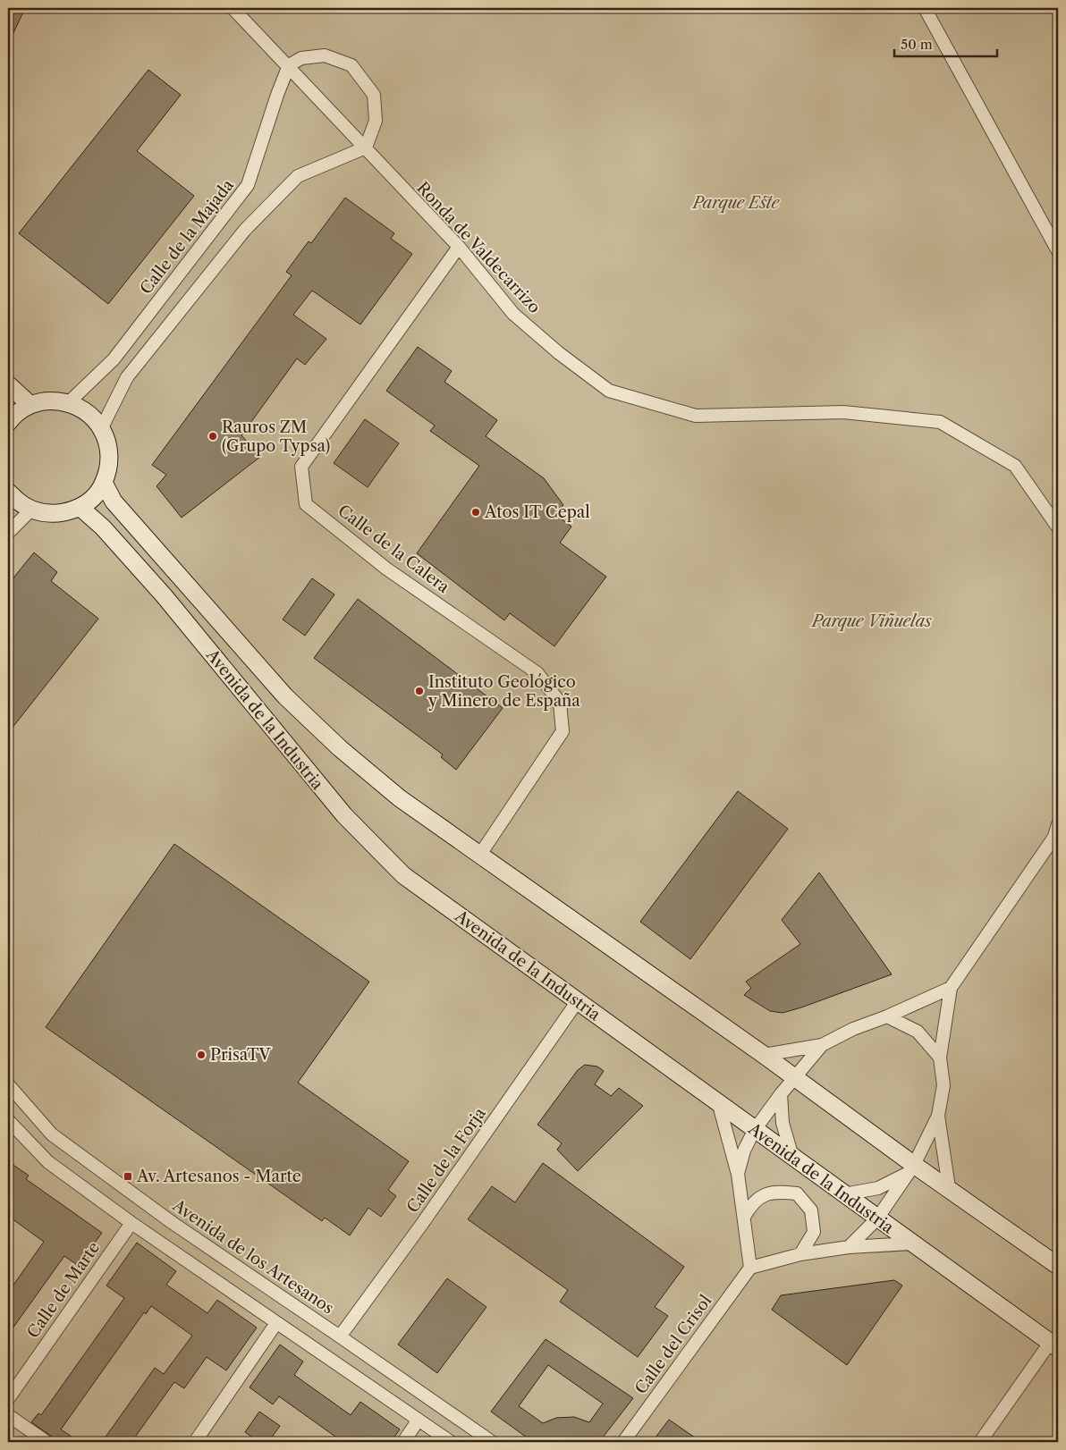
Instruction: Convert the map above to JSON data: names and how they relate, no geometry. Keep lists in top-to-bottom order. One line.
{"streets":{"street":["Calle de la Majada","Ronda de Valdecarrizo","Calle de la Calera","Avenida de la Industria","Calle de la Forja","Avenida de los Artesanos","Calle de Marte","Calle del Crisol"]},"crossings":[["Calle de la Majada","Ronda de Valdecarrizo"],["Ronda de Valdecarrizo","Calle de la Calera"],["Calle de la Calera","Avenida de la Industria"],["Avenida de la Industria","Calle de la Forja"],["Calle de la Forja","Avenida de los Artesanos"]],"parks":["Parque Este","Parque Viñuelas"],"places":{"other":["Rauros ZM (Grupo Typsa)","Atos IT Cepal","Instituto Geológico y Minero de España","PrisaTV"],"transit":["Av. Artesanos - Marte"]},"scale_bar":"50 m"}
